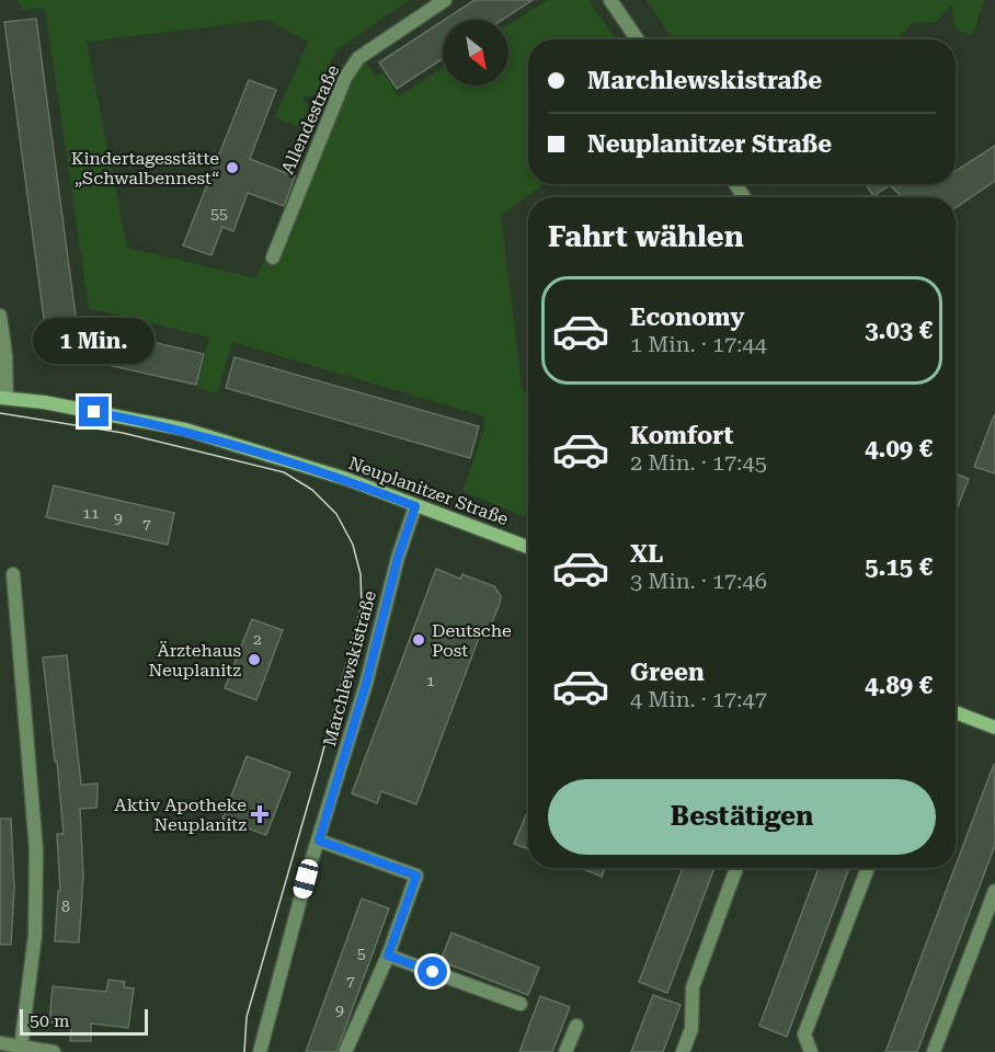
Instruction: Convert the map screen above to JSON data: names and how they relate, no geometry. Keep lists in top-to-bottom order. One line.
{"streets":{"street":["Allendestraße","Neuplanitzer Straße","Marchlewskistraße"]},"crossings":[["Neuplanitzer Straße","Marchlewskistraße"]],"places":{"other":["Kindertagesstätte „Schwalbennest“","Deutsche Post","Ärztehaus Neuplanitz"],"health":["Aktiv Apotheke Neuplanitz"]},"house_numbers":["55","11","9","7","2","1","8","5","7","9"],"scale_bar":"50 m","north":"bottom right","page":{"banner":["Marchlewskistraße","Neuplanitzer Straße"],"heading":"Fahrt wählen","list":[{"name":"Economy","note":"1 Min. · 17:44","value":"3.03 €"},{"name":"Komfort","note":"2 Min. · 17:45","value":"4.09 €"},{"name":"XL","note":"3 Min. · 17:46","value":"5.15 €"},{"name":"Green","note":"4 Min. · 17:47","value":"4.89 €"}],"bubble":"1 Min.","buttons":"Bestätigen","scale":"50 m"}}
